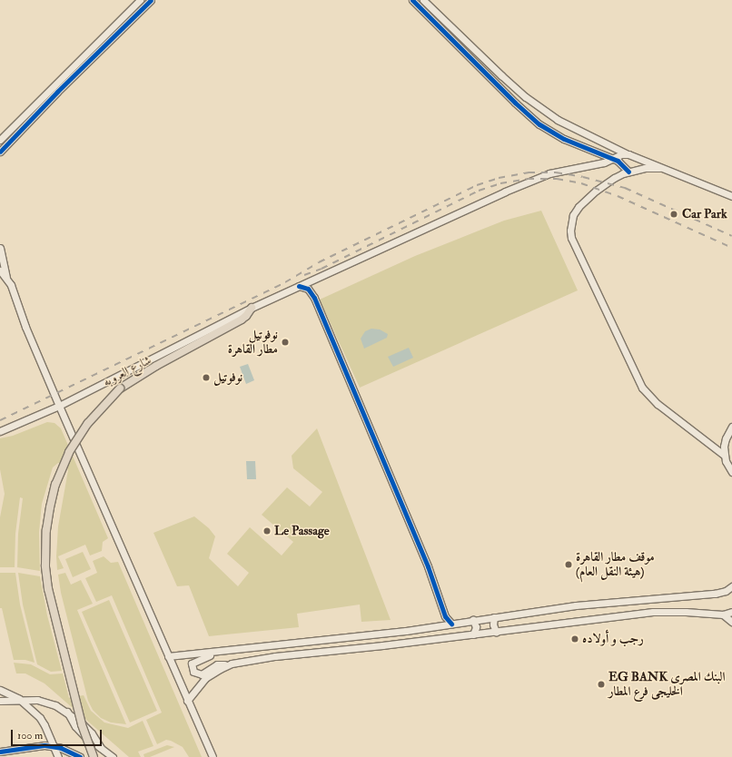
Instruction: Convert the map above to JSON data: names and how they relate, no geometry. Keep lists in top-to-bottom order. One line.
{"streets":{"main road":["شارع العروبه"]},"places":["Car Park","نوفوتيل مطار القاهرة","نوفوتيل","Le Passage","موقف مطار القاهرة (هيئة النقل العام)","رجب و أولاده","EG BANK البنك المصرى الخليجى فرع المطار"],"scale_bar":"100 m"}
